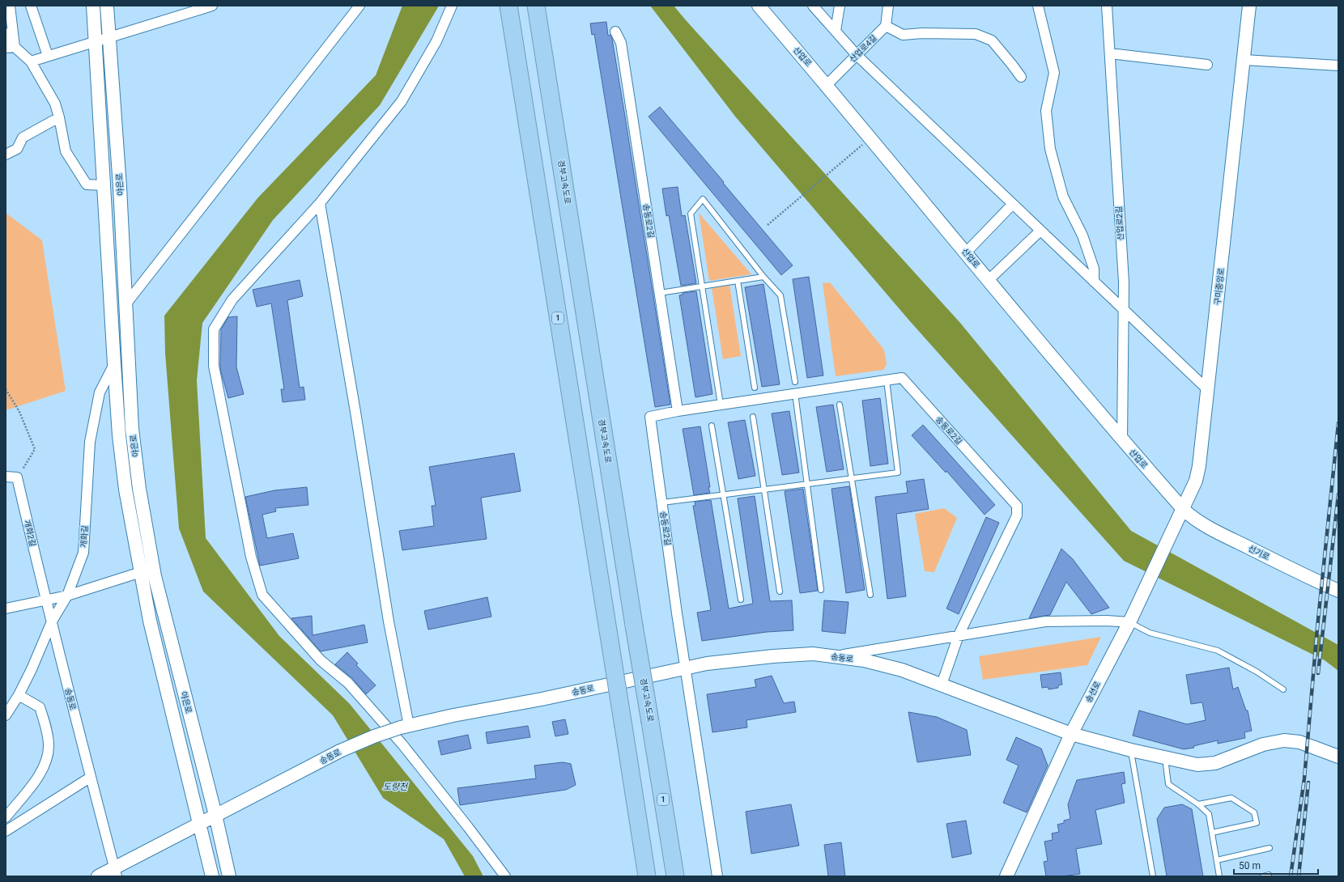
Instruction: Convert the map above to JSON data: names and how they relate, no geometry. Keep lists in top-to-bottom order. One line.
{"streets":{"highway":["경부고속도로","1"],"street":["산업로4길","산업로","야은로","송동로2길","산업로2길","구미중앙로","개화2길","개화길","선기로","송동로","송선로"]},"crossings":[["산업로4길","산업로"],["산업로","산업로2길"],["산업로","구미중앙로"],["산업로","선기로"],["산업로","송선로"],["야은로","개화길"],["야은로","송동로"],["송동로2길","송동로"],["구미중앙로","선기로"],["구미중앙로","송선로"],["개화2길","개화길"],["개화2길","송동로"],["개화길","송동로"],["선기로","송선로"],["송동로","송선로"]],"water":["도량천"],"scale_bar":"50 m"}
